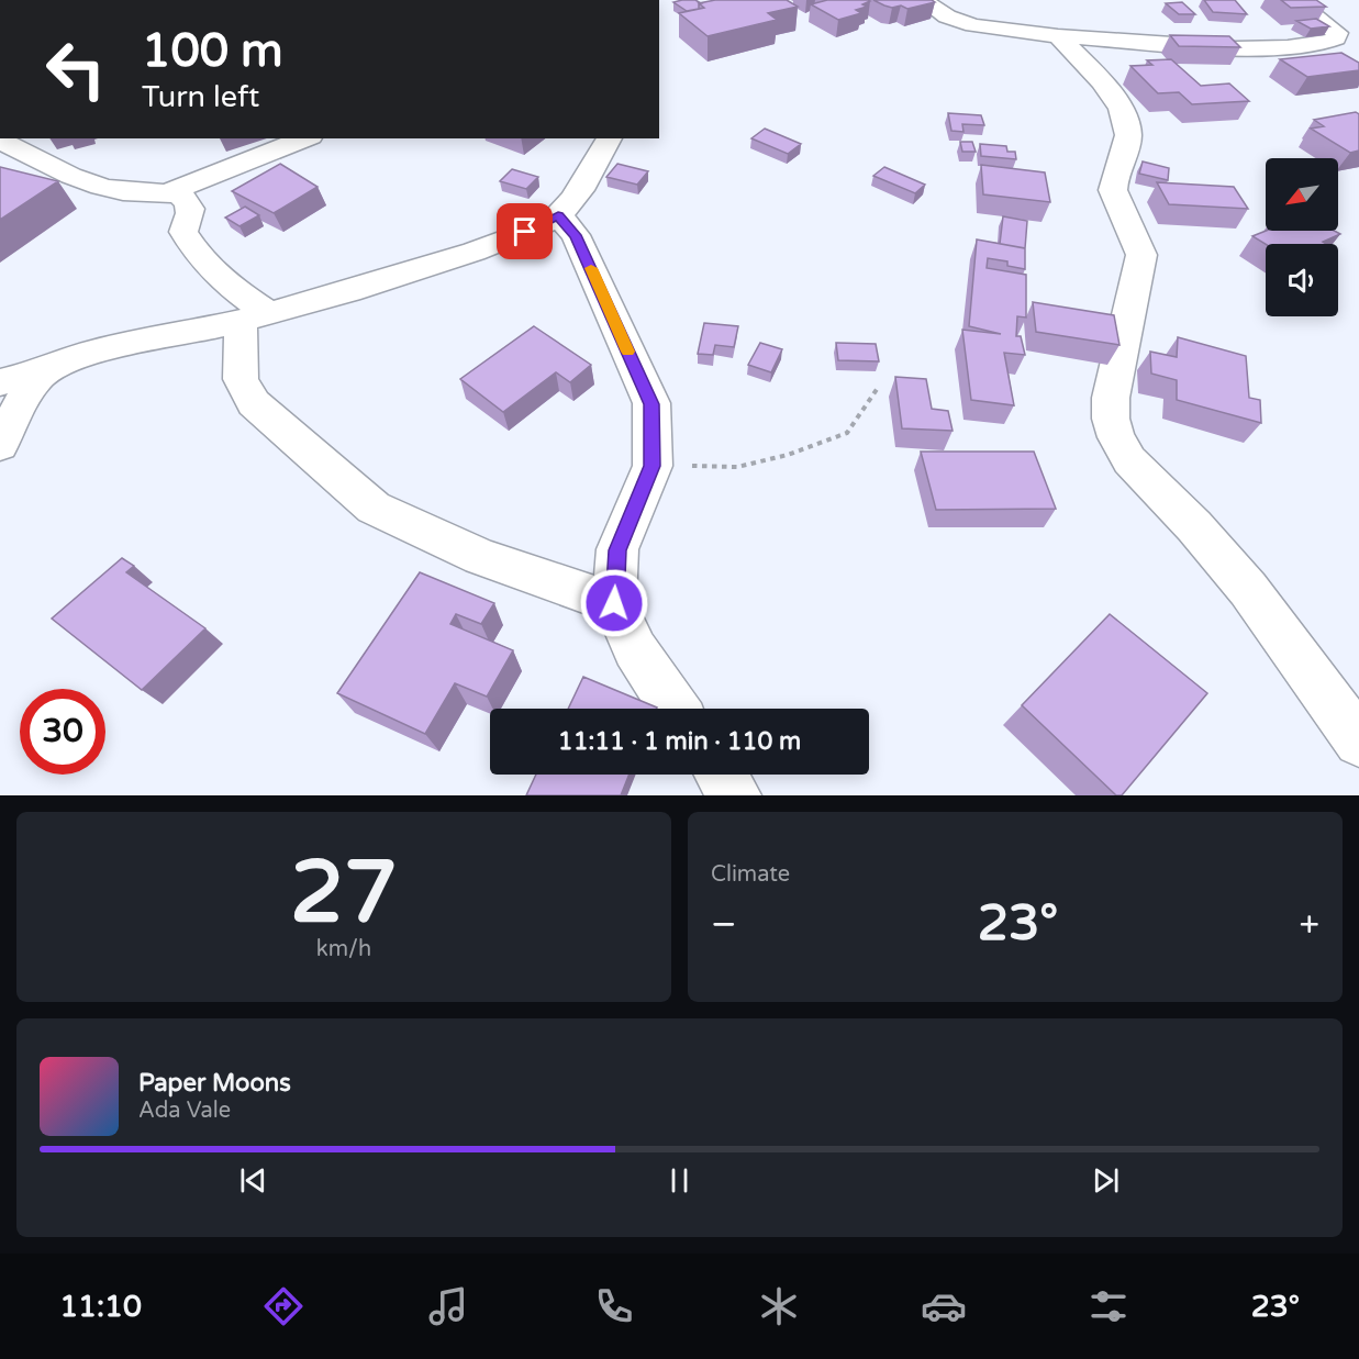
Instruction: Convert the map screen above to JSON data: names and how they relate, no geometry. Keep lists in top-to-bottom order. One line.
{"north":"bottom left","page":{"turn":["100 m","Turn left"],"limit":"30","trip":"11:11 · 1 min · 110 m","tile":[["27","km/h"],"Climate"],"heat":["−","23°","+"],"song":["Paper Moons","Ada Vale"],"tabs":["11:10","23°"]}}
